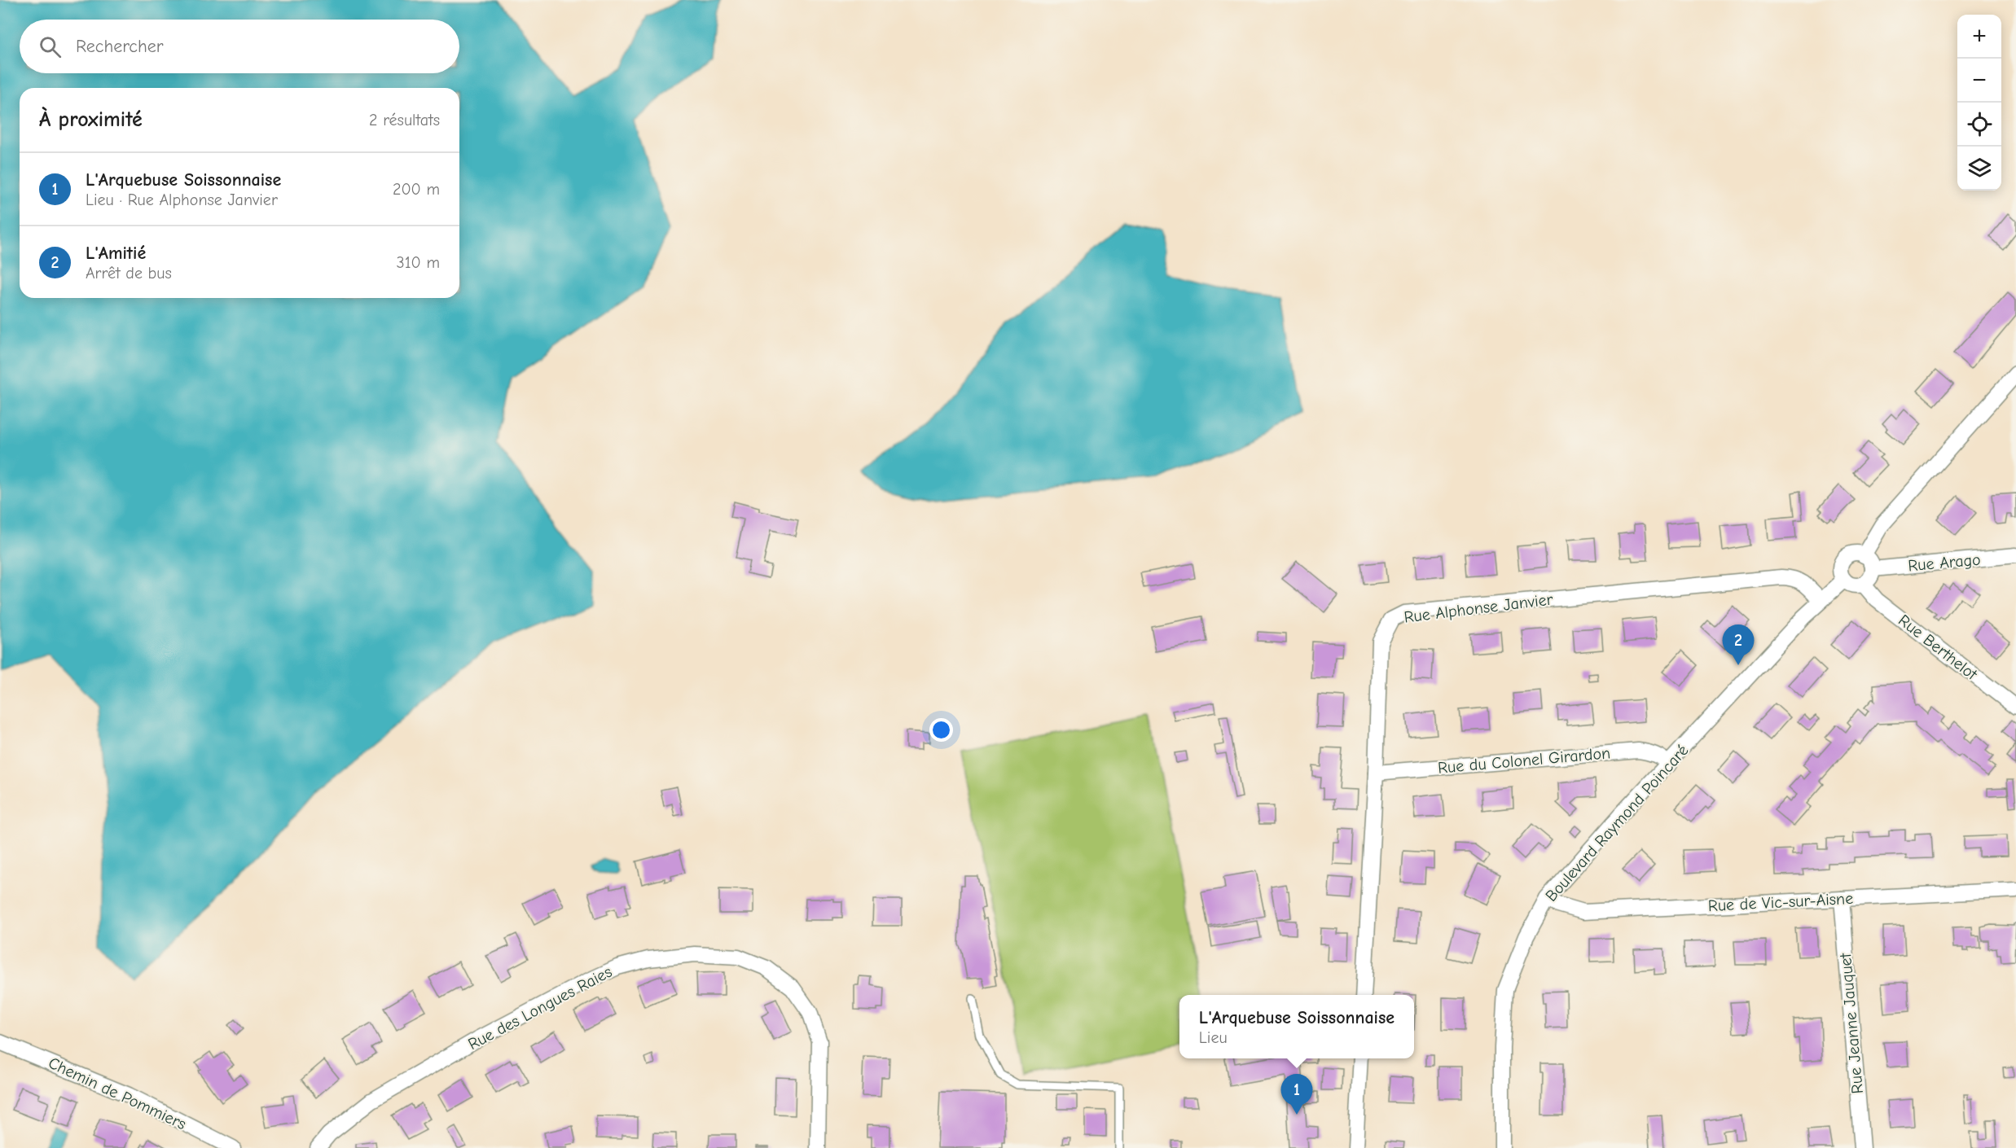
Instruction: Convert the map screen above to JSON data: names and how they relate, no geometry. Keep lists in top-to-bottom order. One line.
{"streets":{"street":["Rue Arago","Rue Alphonse Janvier","Rue Berthelot","Rue du Colonel Girardon","Boulevard Raymond Poincaré","Rue de Vic-sur-Aisne","Rue des Longues Raies","Rue Jeanne Jauquet","Chemin de Pommiers"]},"crossings":[["Rue Arago","Rue Berthelot"],["Rue Arago","Boulevard Raymond Poincaré"],["Rue Alphonse Janvier","Rue du Colonel Girardon"],["Rue Alphonse Janvier","Boulevard Raymond Poincaré"],["Rue Berthelot","Boulevard Raymond Poincaré"],["Rue du Colonel Girardon","Boulevard Raymond Poincaré"],["Boulevard Raymond Poincaré","Rue de Vic-sur-Aisne"],["Rue de Vic-sur-Aisne","Rue Jeanne Jauquet"]],"page":{"map_buttons":["+","−"],"search":"Rechercher","heading":["À proximité","2 résultats"],"list":[{"mark":"1","name":"L'Arquebuse Soissonnaise","note":"Lieu · Rue Alphonse Janvier","value":"200 m"},{"mark":"2","name":"L'Amitié","note":"Arrêt de bus","value":"310 m"}],"pins":["2","1"],"popup":["L'Arquebuse Soissonnaise","Lieu"]}}
